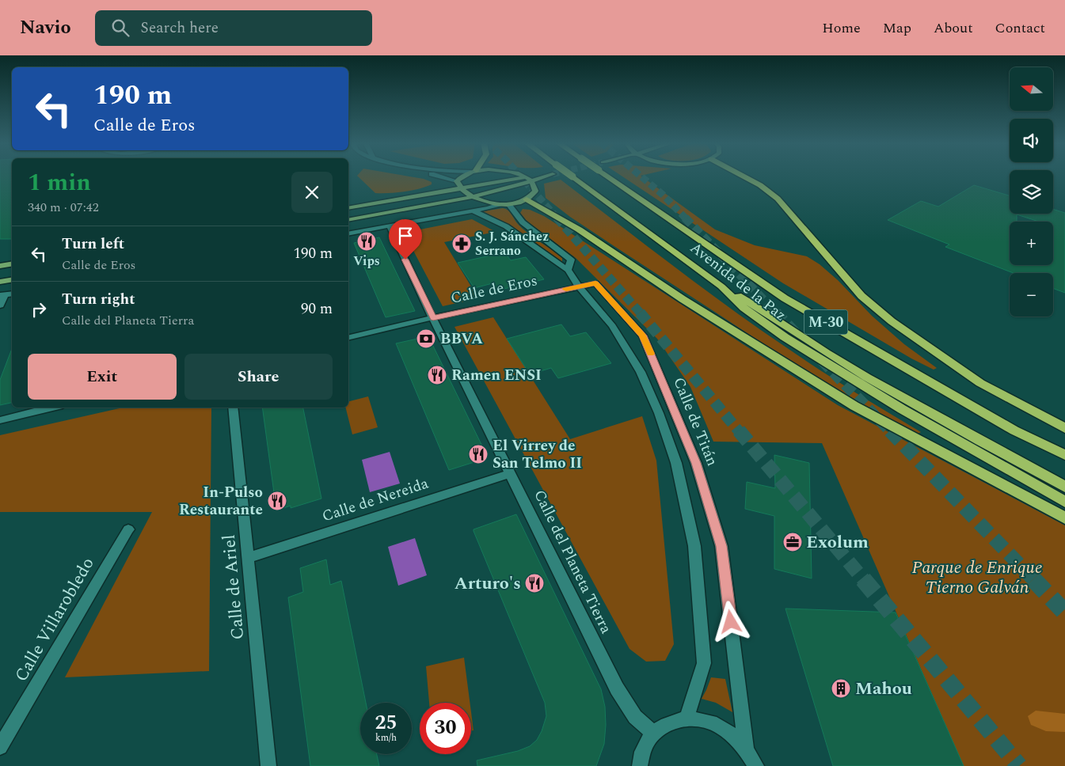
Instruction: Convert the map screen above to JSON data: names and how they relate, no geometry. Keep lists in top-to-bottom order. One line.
{"streets":{"highway":["Avenida de la Paz","M-30"],"street":["Calle de Eros","Calle de Titán","Calle de Nereida","Calle del Planeta Tierra","Calle de Ariel","Calle Villarobledo"]},"crossings":[["Calle de Eros","Calle de Titán"],["Calle de Eros","Calle del Planeta Tierra"],["Calle de Nereida","Calle del Planeta Tierra"],["Calle de Nereida","Calle de Ariel"]],"parks":["Parque de Enrique Tierno Galván"],"places":{"restaurant":["Vips","Ramen ENSI","El Virrey de San Telmo II","In-Pulso Restaurante","Arturo's"],"pharmacy":["S. J. Sánchez Serrano"],"bank":["BBVA"],"office":["Exolum"],"building":["Mahou"]},"north":"left","page":{"header":"Navio","search":"Search here","nav":["Home","Map","About","Contact"],"map_buttons":["+","−"],"turn":["190 m","Calle de Eros"],"heading":["1 min","340 m · 07:42"],"list":[{"name":"Turn left","note":"Calle de Eros","value":"190 m"},{"name":"Turn right","note":"Calle del Planeta Tierra","value":"90 m"}],"buttons":["Exit","Share"],"speed":"25 km/h","limit":"30"}}
